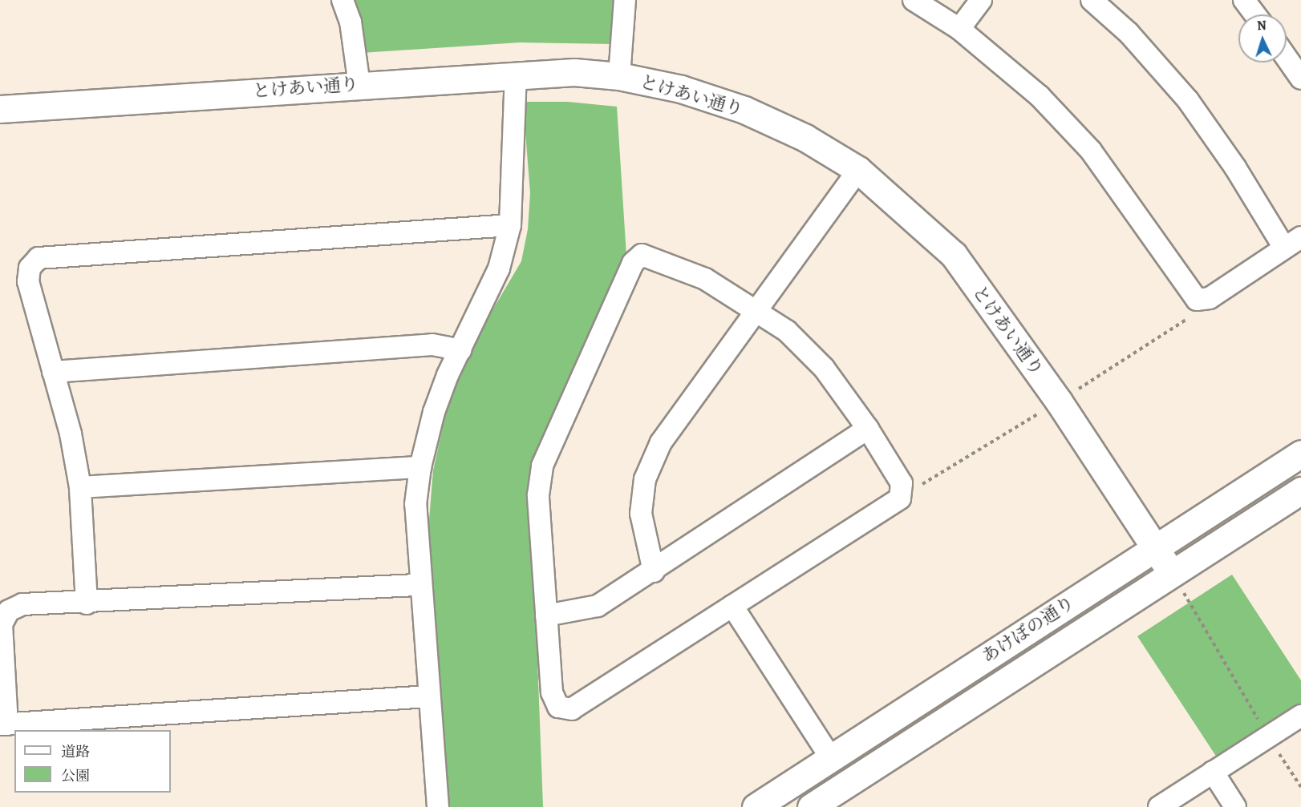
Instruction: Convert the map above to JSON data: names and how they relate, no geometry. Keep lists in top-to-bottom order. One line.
{"streets":{"street":["とけあい通り","あけぼの通り"]},"crossings":[["とけあい通り","あけぼの通り"]],"legend":["道路","公園"],"north":"top"}
